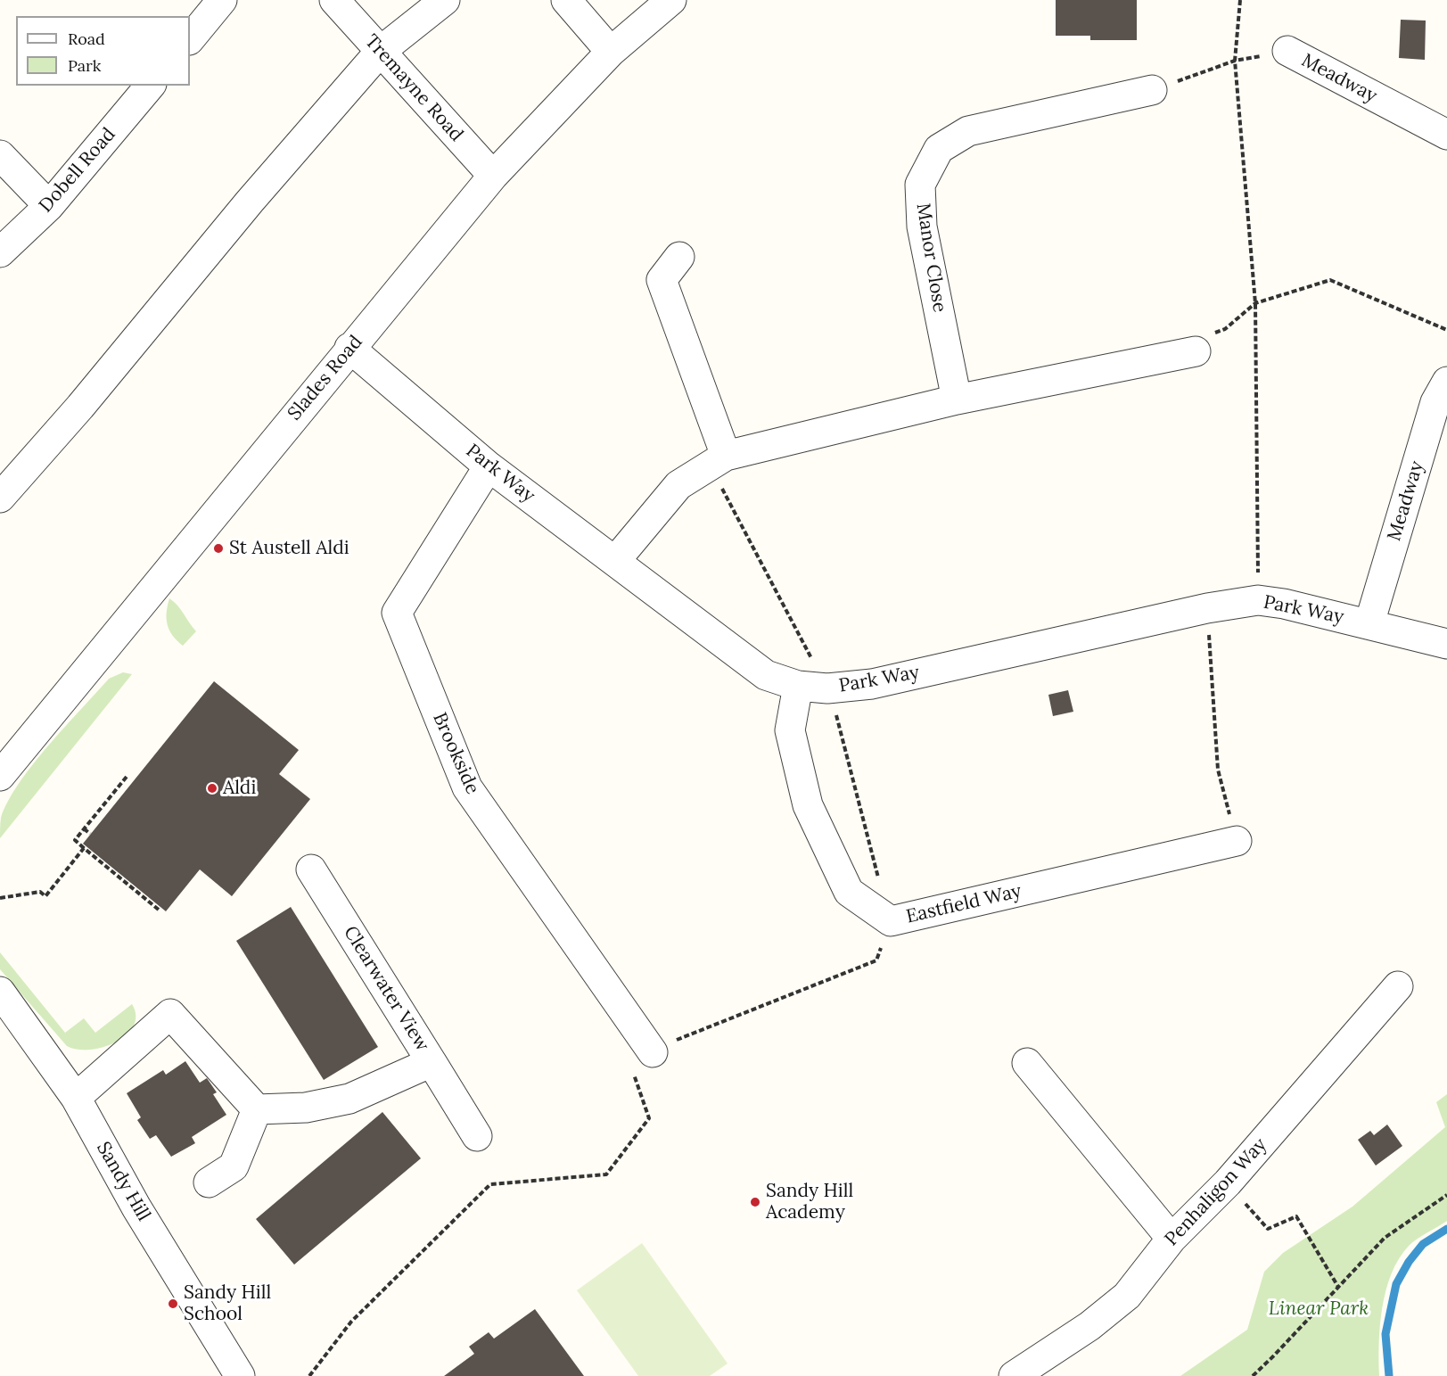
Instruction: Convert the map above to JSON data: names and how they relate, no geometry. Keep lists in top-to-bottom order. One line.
{"streets":{"street":["Meadway","Tremayne Road","Dobell Road","Manor Close","Slades Road","Park Way","Brookside","Eastfield Way","Clearwater View","Sandy Hill","Penhaligon Way"]},"crossings":[["Meadway","Park Way"],["Tremayne Road","Slades Road"],["Slades Road","Park Way"],["Park Way","Brookside"],["Park Way","Eastfield Way"]],"parks":["Linear Park"],"places":["St Austell Aldi","Aldi","Sandy Hill Academy","Sandy Hill School"],"legend":["Road","Park"]}
